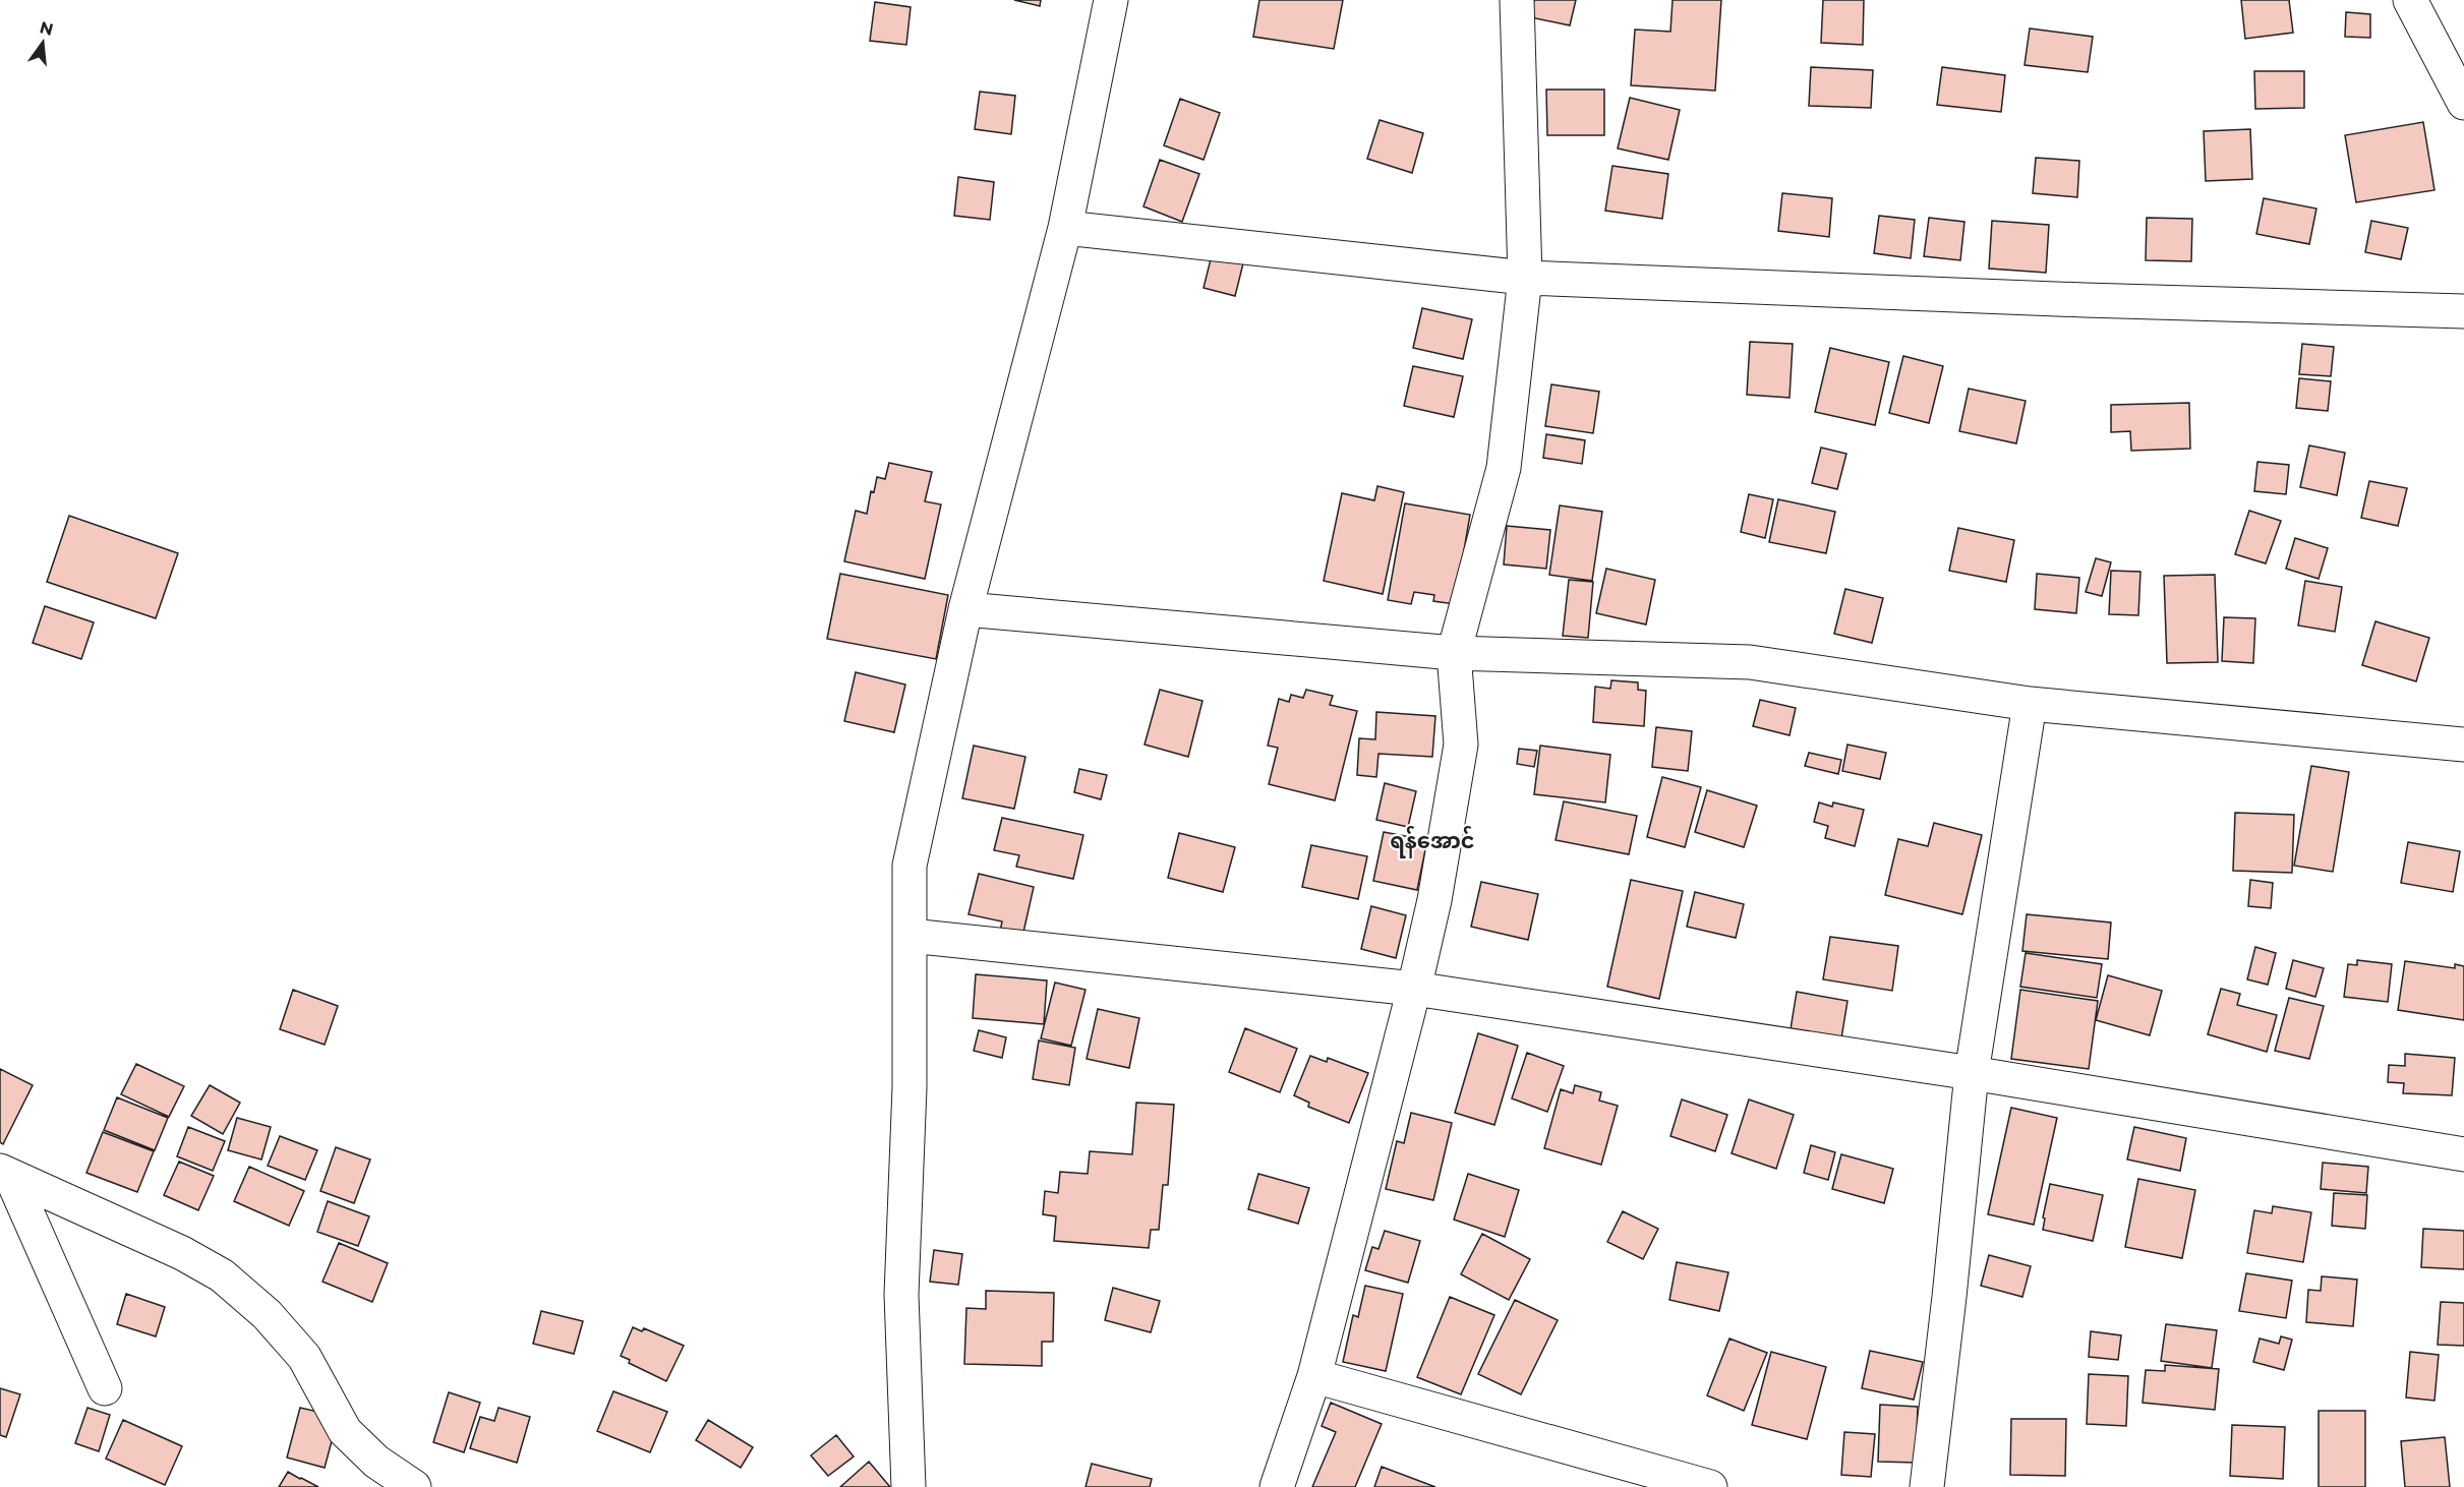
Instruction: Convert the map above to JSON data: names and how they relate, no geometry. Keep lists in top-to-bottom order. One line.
{"districts":["ရန်အောင်"],"north":"top"}
